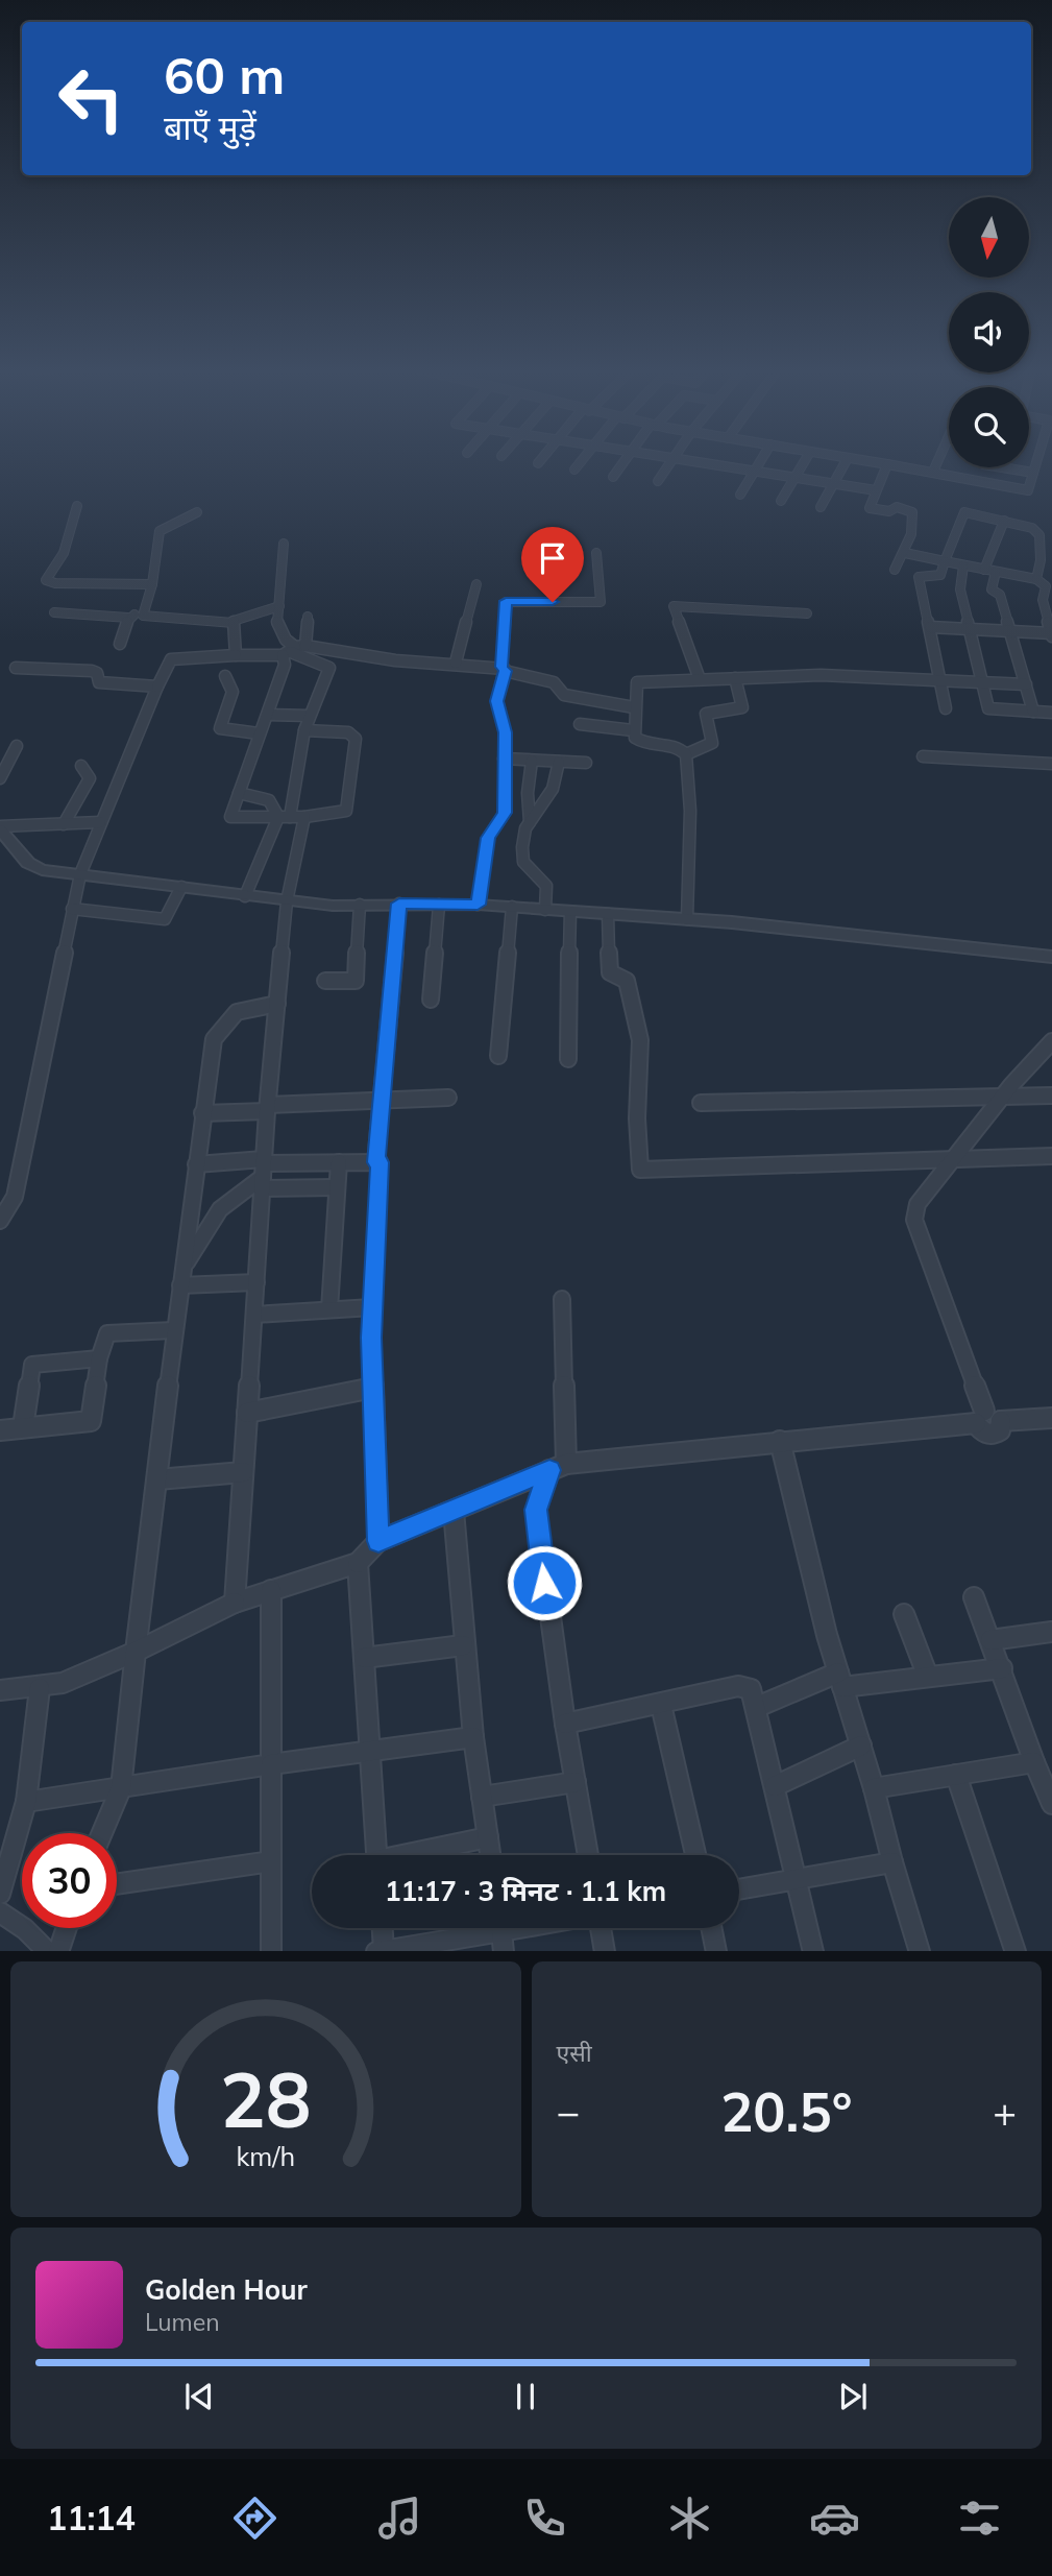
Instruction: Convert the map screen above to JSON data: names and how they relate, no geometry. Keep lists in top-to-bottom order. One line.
{"north":"bottom","page":{"turn":["60 m","बाएँ मुड़ें"],"limit":"30","trip":"11:17 · 3 मिनट · 1.1 km","tile":"एसी","heat":["−","20.5°","+"],"song":["Golden Hour","Lumen"],"tabs":"11:14","gauge":["28","km/h"]}}
